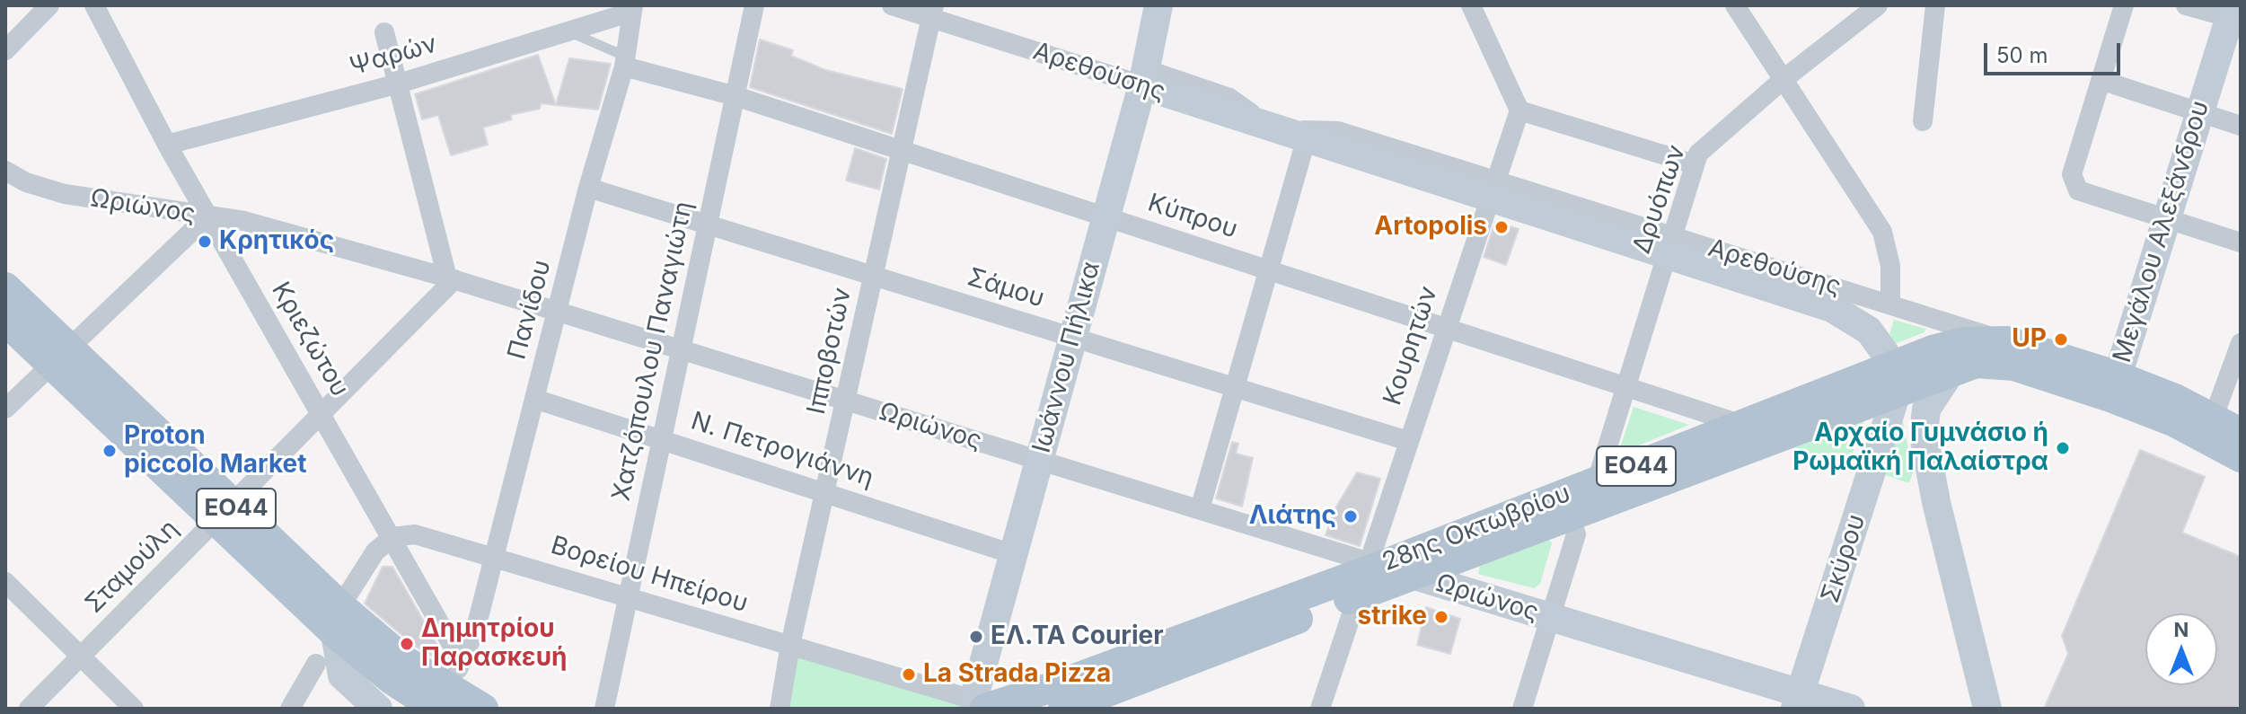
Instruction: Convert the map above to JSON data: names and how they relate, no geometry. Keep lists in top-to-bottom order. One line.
{"streets":{"main road":["Αρεθούσης","ΕΟ44","28ης Οκτωβρίου"],"street":["Ψαρών","Δρυόπων","Ωριώνος","Κύπρου","Μεγάλου Αλεξάνδρου","Σάμου","Πανίδου","Κριεζώτου","Κουρητών","Χατζόπουλου Παναγιώτη","Ιπποβοτών","Ιωάννου Πήλικα","Ν. Πετρογιάννη","Σκύρου","Σταμούλη","Βορείου Ηπείρου"]},"crossings":[["Ψαρών","Πανίδου"],["Ψαρών","Κριεζώτου"],["Αρεθούσης","Δρυόπων"],["Αρεθούσης","Μεγάλου Αλεξάνδρου"],["Αρεθούσης","Κουρητών"],["Αρεθούσης","Ιπποβοτών"],["Αρεθούσης","Ιωάννου Πήλικα"],["Αρεθούσης","ΕΟ44"],["Αρεθούσης","28ης Οκτωβρίου"],["Αρεθούσης","Σκύρου"],["Δρυόπων","Κύπρου"],["Δρυόπων","28ης Οκτωβρίου"],["Ωριώνος","Πανίδου"],["Ωριώνος","Κριεζώτου"],["Ωριώνος","Κουρητών"],["Ωριώνος","Χατζόπουλου Παναγιώτη"],["Ωριώνος","Ιπποβοτών"],["Ωριώνος","Ιωάννου Πήλικα"],["Ωριώνος","28ης Οκτωβρίου"],["Ωριώνος","Σκύρου"],["Ωριώνος","Σταμούλη"],["Κύπρου","Πανίδου"],["Κύπρου","Κουρητών"],["Κύπρου","Χατζόπουλου Παναγιώτη"],["Κύπρου","Ιπποβοτών"],["Κύπρου","Ιωάννου Πήλικα"],["Κύπρου","28ης Οκτωβρίου"],["Σάμου","Πανίδου"],["Σάμου","Κουρητών"],["Σάμου","Χατζόπουλου Παναγιώτη"],["Σάμου","Ιπποβοτών"],["Σάμου","Ιωάννου Πήλικα"],["Πανίδου","Κριεζώτου"],["Πανίδου","Ν. Πετρογιάννη"],["Πανίδου","ΕΟ44"],["Πανίδου","Βορείου Ηπείρου"],["Κριεζώτου","Σταμούλη"],["Κριεζώτου","Βορείου Ηπείρου"],["Κουρητών","28ης Οκτωβρίου"],["Χατζόπουλου Παναγιώτη","Ν. Πετρογιάννη"],["Χατζόπουλου Παναγιώτη","Βορείου Ηπείρου"],["Ιπποβοτών","Ν. Πετρογιάννη"],["Ιπποβοτών","Βορείου Ηπείρου"],["Ιωάννου Πήλικα","Ν. Πετρογιάννη"],["Ιωάννου Πήλικα","28ης Οκτωβρίου"],["Ιωάννου Πήλικα","Βορείου Ηπείρου"],["ΕΟ44","28ης Οκτωβρίου"],["ΕΟ44","Σκύρου"],["ΕΟ44","Σταμούλη"],["28ης Οκτωβρίου","Σκύρου"],["28ης Οκτωβρίου","Βορείου Ηπείρου"]],"places":["Artopolis","Κρητικός","UP","Αρχαίο Γυμνάσιο ή Ρωμαϊκή Παλαίστρα","Proton piccolo Market","Λιάτης","strike","ΕΛ.ΤΑ Courier","Δημητρίου Παρασκευή","La Strada Pizza"],"scale_bar":"50 m","north":"top"}
